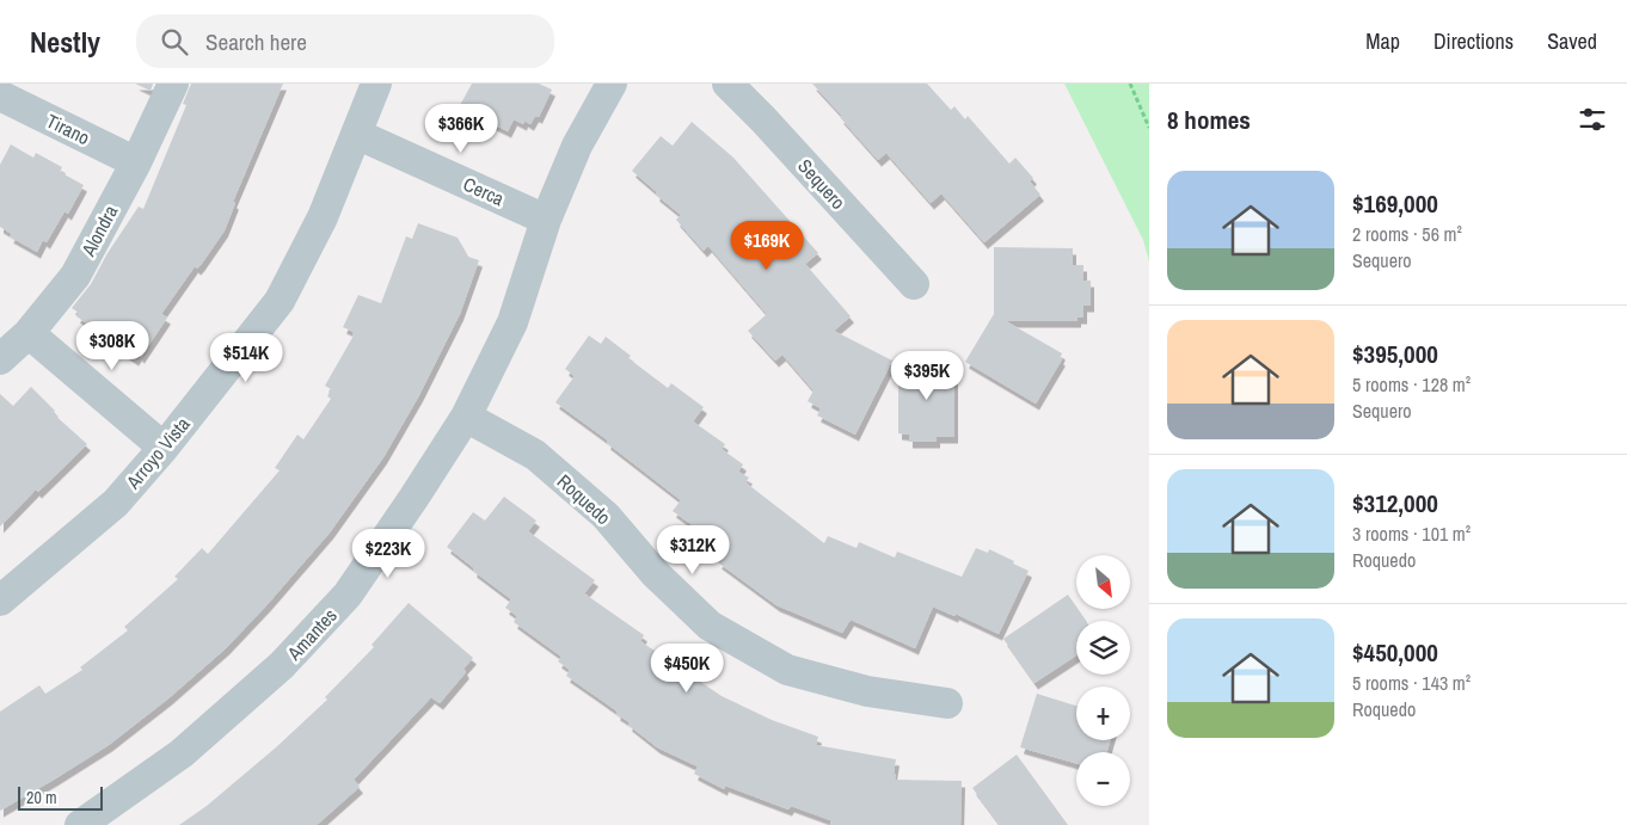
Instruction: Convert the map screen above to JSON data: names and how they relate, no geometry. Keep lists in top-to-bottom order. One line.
{"streets":{"street":["Tirano","Sequero","Cerca","Alondra","Arroyo Vista","Roquedo","Amantes"]},"crossings":[["Tirano","Alondra"],["Cerca","Arroyo Vista"],["Cerca","Amantes"],["Roquedo","Amantes"]],"scale_bar":"20 m","north":"bottom right","page":{"header":"Nestly","search":"Search here","nav":["Map","Directions","Saved"],"heading":"8 homes","price":["$366K","$169K","$308K","$514K","$395K","$312K","$223K","$450K"],"list":[{"name":"$169,000","note":"2 rooms · 56 m² · Sequero"},{"name":"$395,000","note":"5 rooms · 128 m² · Sequero"},{"name":"$312,000","note":"3 rooms · 101 m² · Roquedo"},{"name":"$450,000","note":"5 rooms · 143 m² · Roquedo"}],"map_buttons":["+","−"],"scale":"20 m"}}
